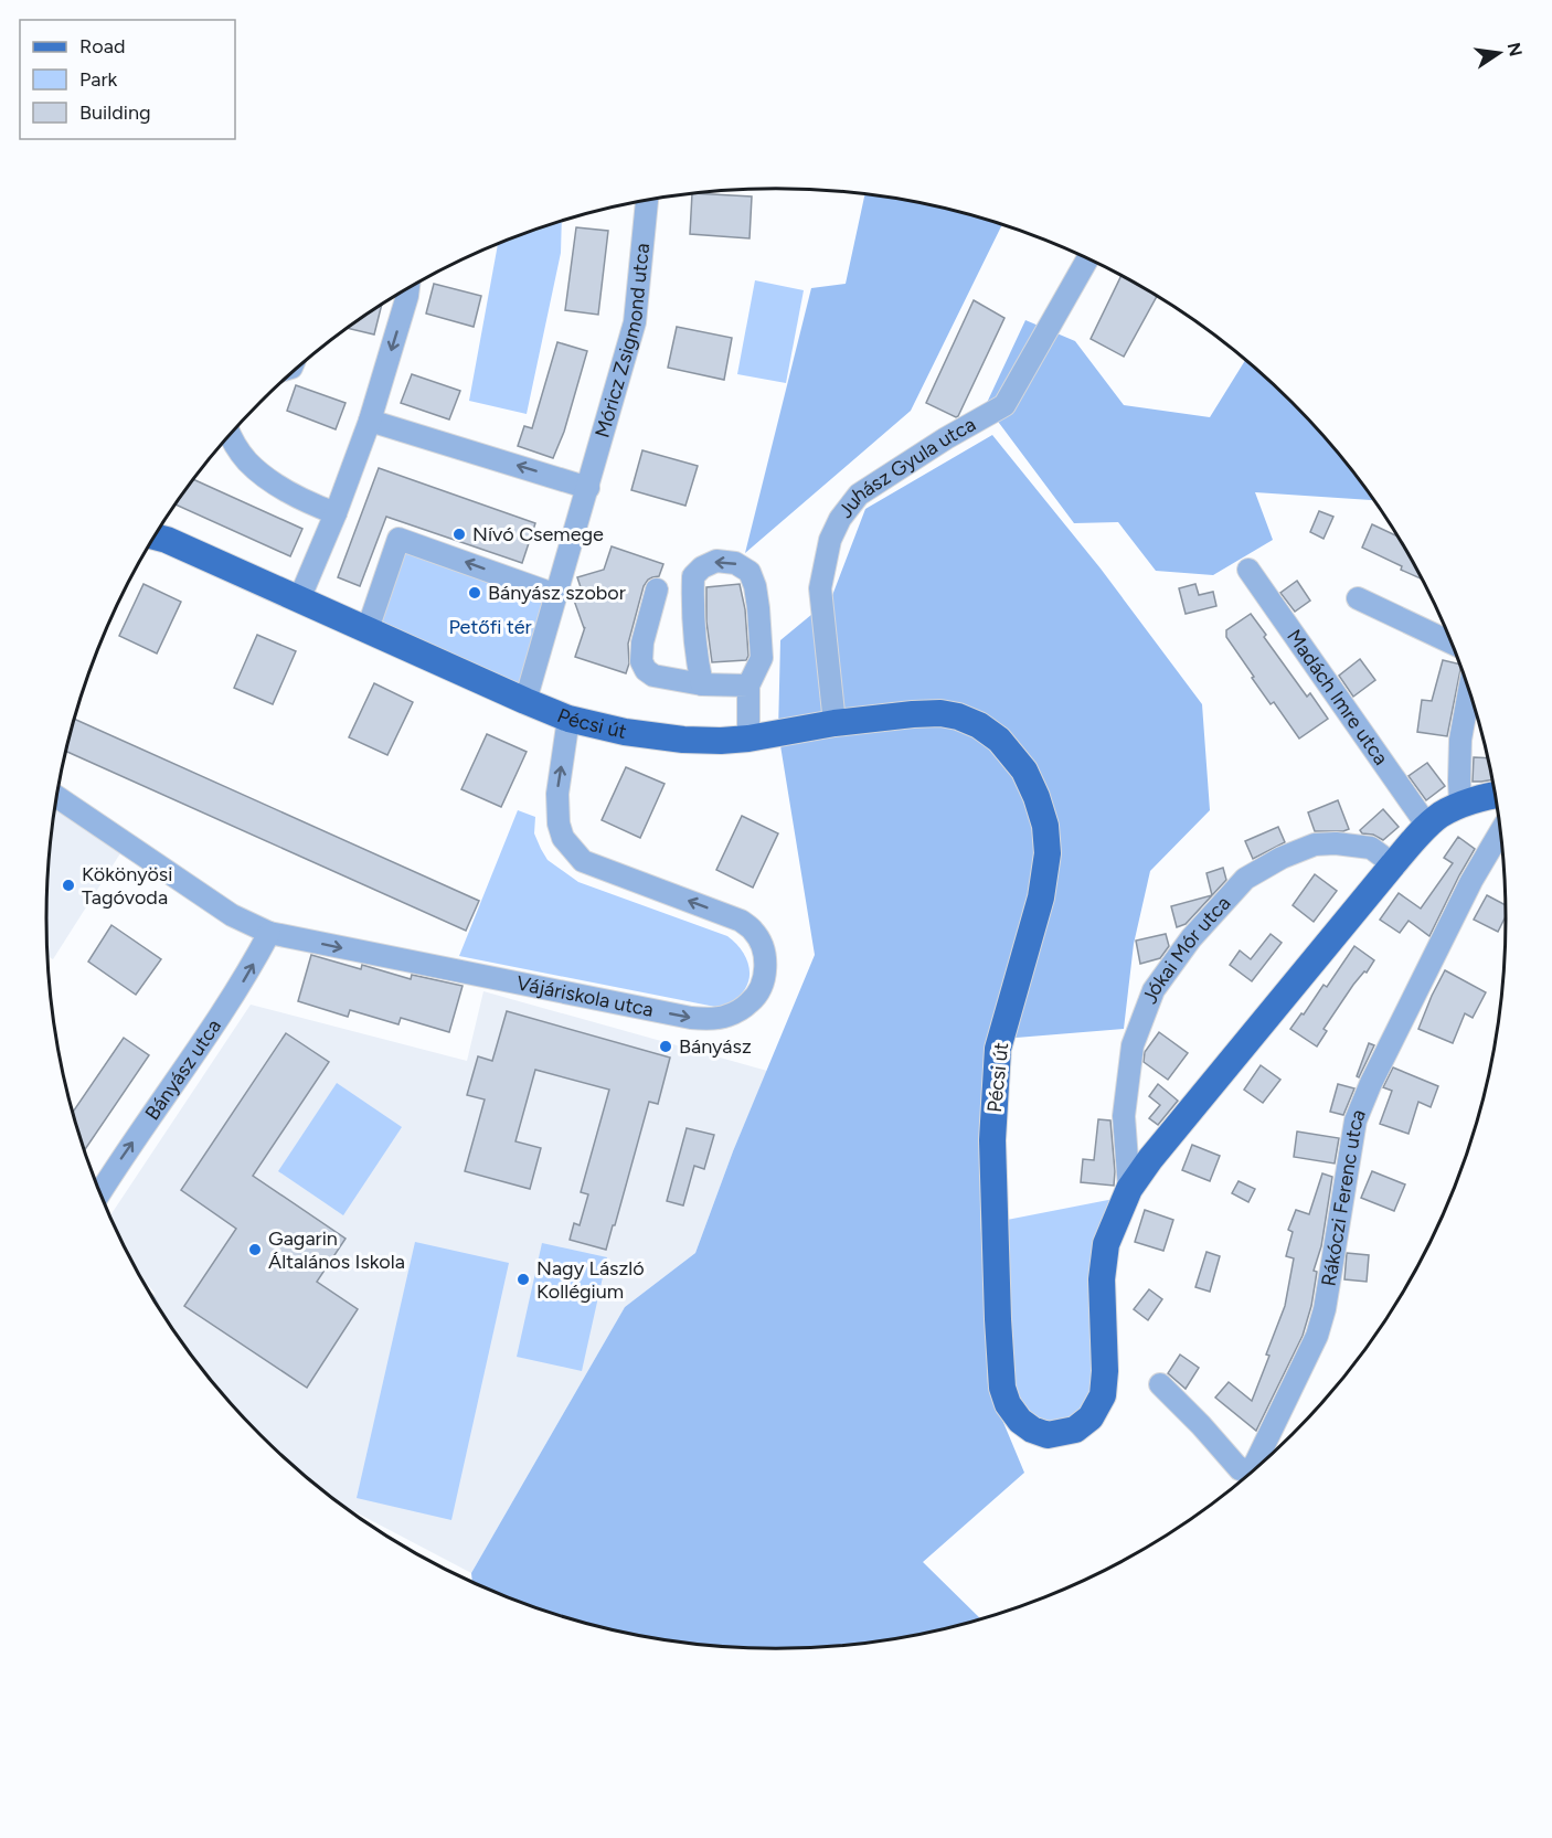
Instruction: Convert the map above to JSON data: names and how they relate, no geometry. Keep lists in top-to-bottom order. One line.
{"streets":{"main road":["Pécsi út"],"street":["Móricz Zsigmond utca","Juhász Gyula utca","Madách Imre utca","Jókai Mór utca","Vájáriskola utca","Bányász utca","Rákóczi Ferenc utca"]},"crossings":[["Móricz Zsigmond utca","Pécsi út"],["Juhász Gyula utca","Pécsi út"],["Madách Imre utca","Pécsi út"],["Pécsi út","Jókai Mór utca"],["Pécsi út","Vájáriskola utca"],["Vájáriskola utca","Bányász utca"]],"one_way":["Bányász utca"],"parks":["Petőfi tér"],"places":["Nívó Csemege","Bányász szobor","Kökönyösi Tagóvoda","Bányász","Gagarin Általános Iskola","Nagy László Kollégium"],"legend":["Road","Park","Building"],"north":"right"}
